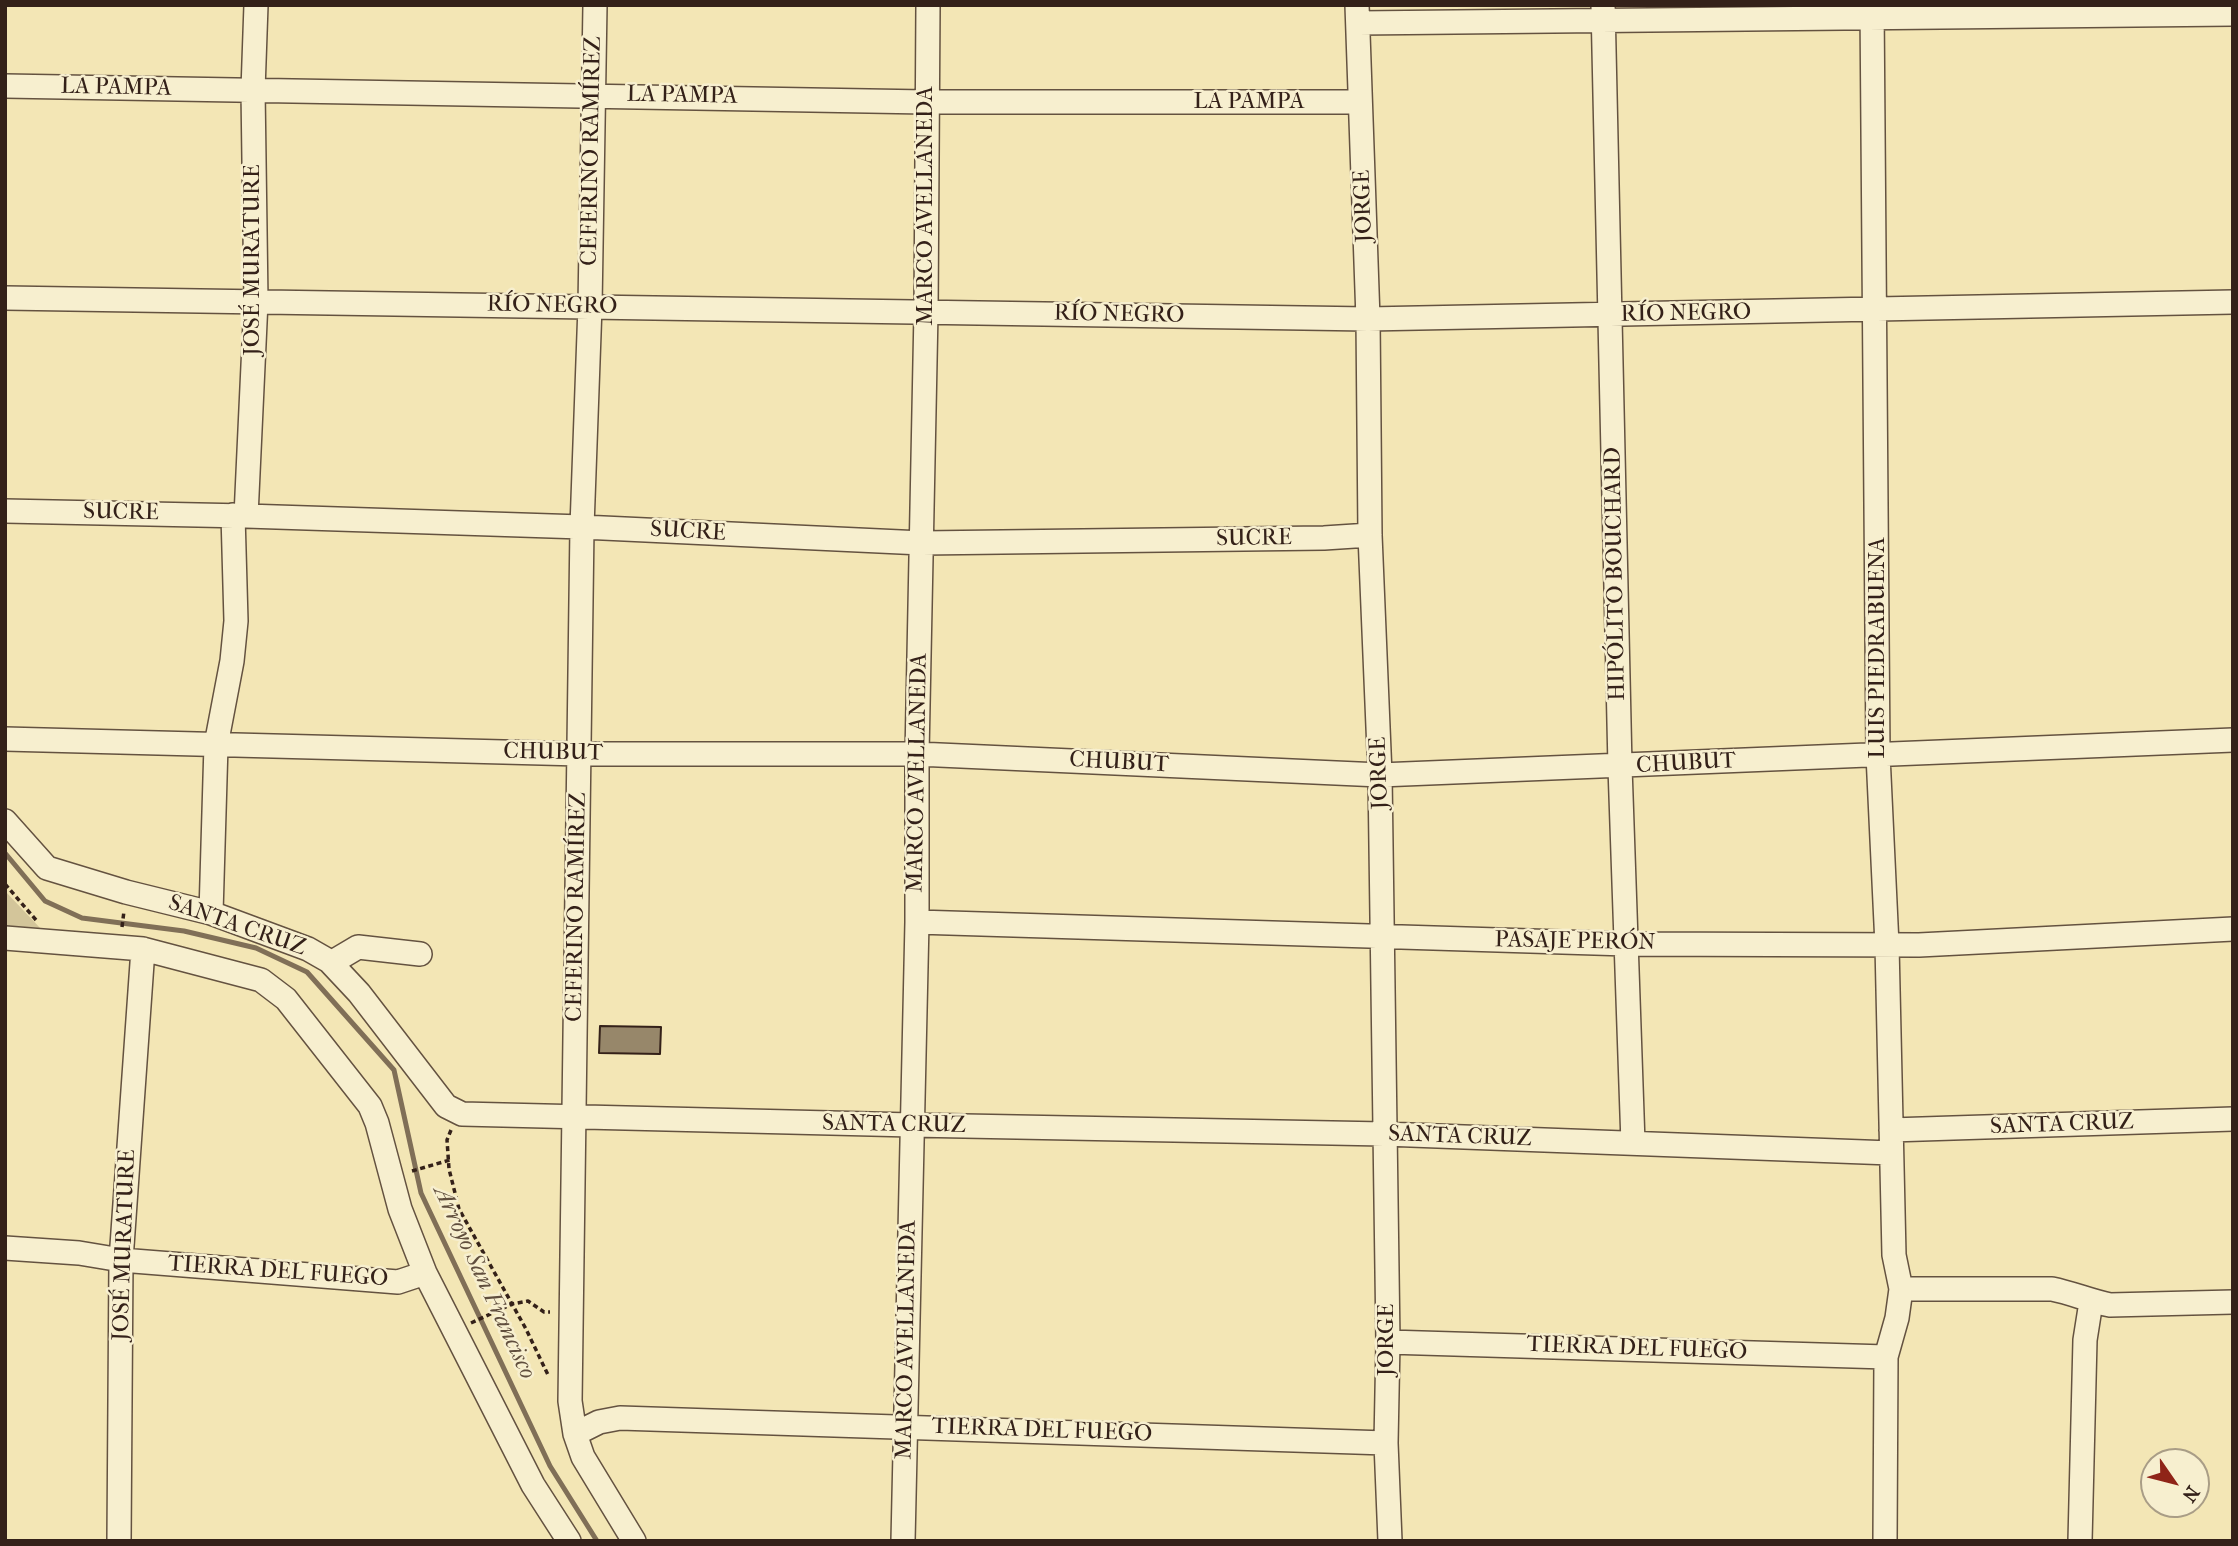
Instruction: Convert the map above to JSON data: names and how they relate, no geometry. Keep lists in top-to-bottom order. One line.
{"streets":{"street":["LA PAMPA","CEFERINO RAMÍREZ","MARCO AVELLANEDA","JORGE","JOSÉ MURATURE","RÍO NEGRO","SUCRE","HIPÓLITO BOUCHARD","LUIS PIEDRABUENA","CHUBUT","SANTA CRUZ","PASAJE PERÓN","TIERRA DEL FUEGO"]},"crossings":[["LA PAMPA","CEFERINO RAMÍREZ"],["LA PAMPA","MARCO AVELLANEDA"],["LA PAMPA","JORGE"],["LA PAMPA","JOSÉ MURATURE"],["CEFERINO RAMÍREZ","RÍO NEGRO"],["CEFERINO RAMÍREZ","SUCRE"],["CEFERINO RAMÍREZ","CHUBUT"],["CEFERINO RAMÍREZ","SANTA CRUZ"],["CEFERINO RAMÍREZ","TIERRA DEL FUEGO"],["MARCO AVELLANEDA","RÍO NEGRO"],["MARCO AVELLANEDA","SUCRE"],["MARCO AVELLANEDA","CHUBUT"],["MARCO AVELLANEDA","SANTA CRUZ"],["MARCO AVELLANEDA","PASAJE PERÓN"],["MARCO AVELLANEDA","TIERRA DEL FUEGO"],["JORGE","RÍO NEGRO"],["JORGE","SUCRE"],["JORGE","CHUBUT"],["JORGE","SANTA CRUZ"],["JORGE","PASAJE PERÓN"],["JORGE","TIERRA DEL FUEGO"],["JOSÉ MURATURE","RÍO NEGRO"],["JOSÉ MURATURE","SUCRE"],["JOSÉ MURATURE","CHUBUT"],["JOSÉ MURATURE","SANTA CRUZ"],["JOSÉ MURATURE","TIERRA DEL FUEGO"],["RÍO NEGRO","HIPÓLITO BOUCHARD"],["RÍO NEGRO","LUIS PIEDRABUENA"],["HIPÓLITO BOUCHARD","CHUBUT"],["HIPÓLITO BOUCHARD","SANTA CRUZ"],["HIPÓLITO BOUCHARD","PASAJE PERÓN"],["LUIS PIEDRABUENA","CHUBUT"],["LUIS PIEDRABUENA","SANTA CRUZ"],["LUIS PIEDRABUENA","PASAJE PERÓN"],["SANTA CRUZ","TIERRA DEL FUEGO"]],"water":["Arroyo San Francisco"],"north":"bottom right"}
